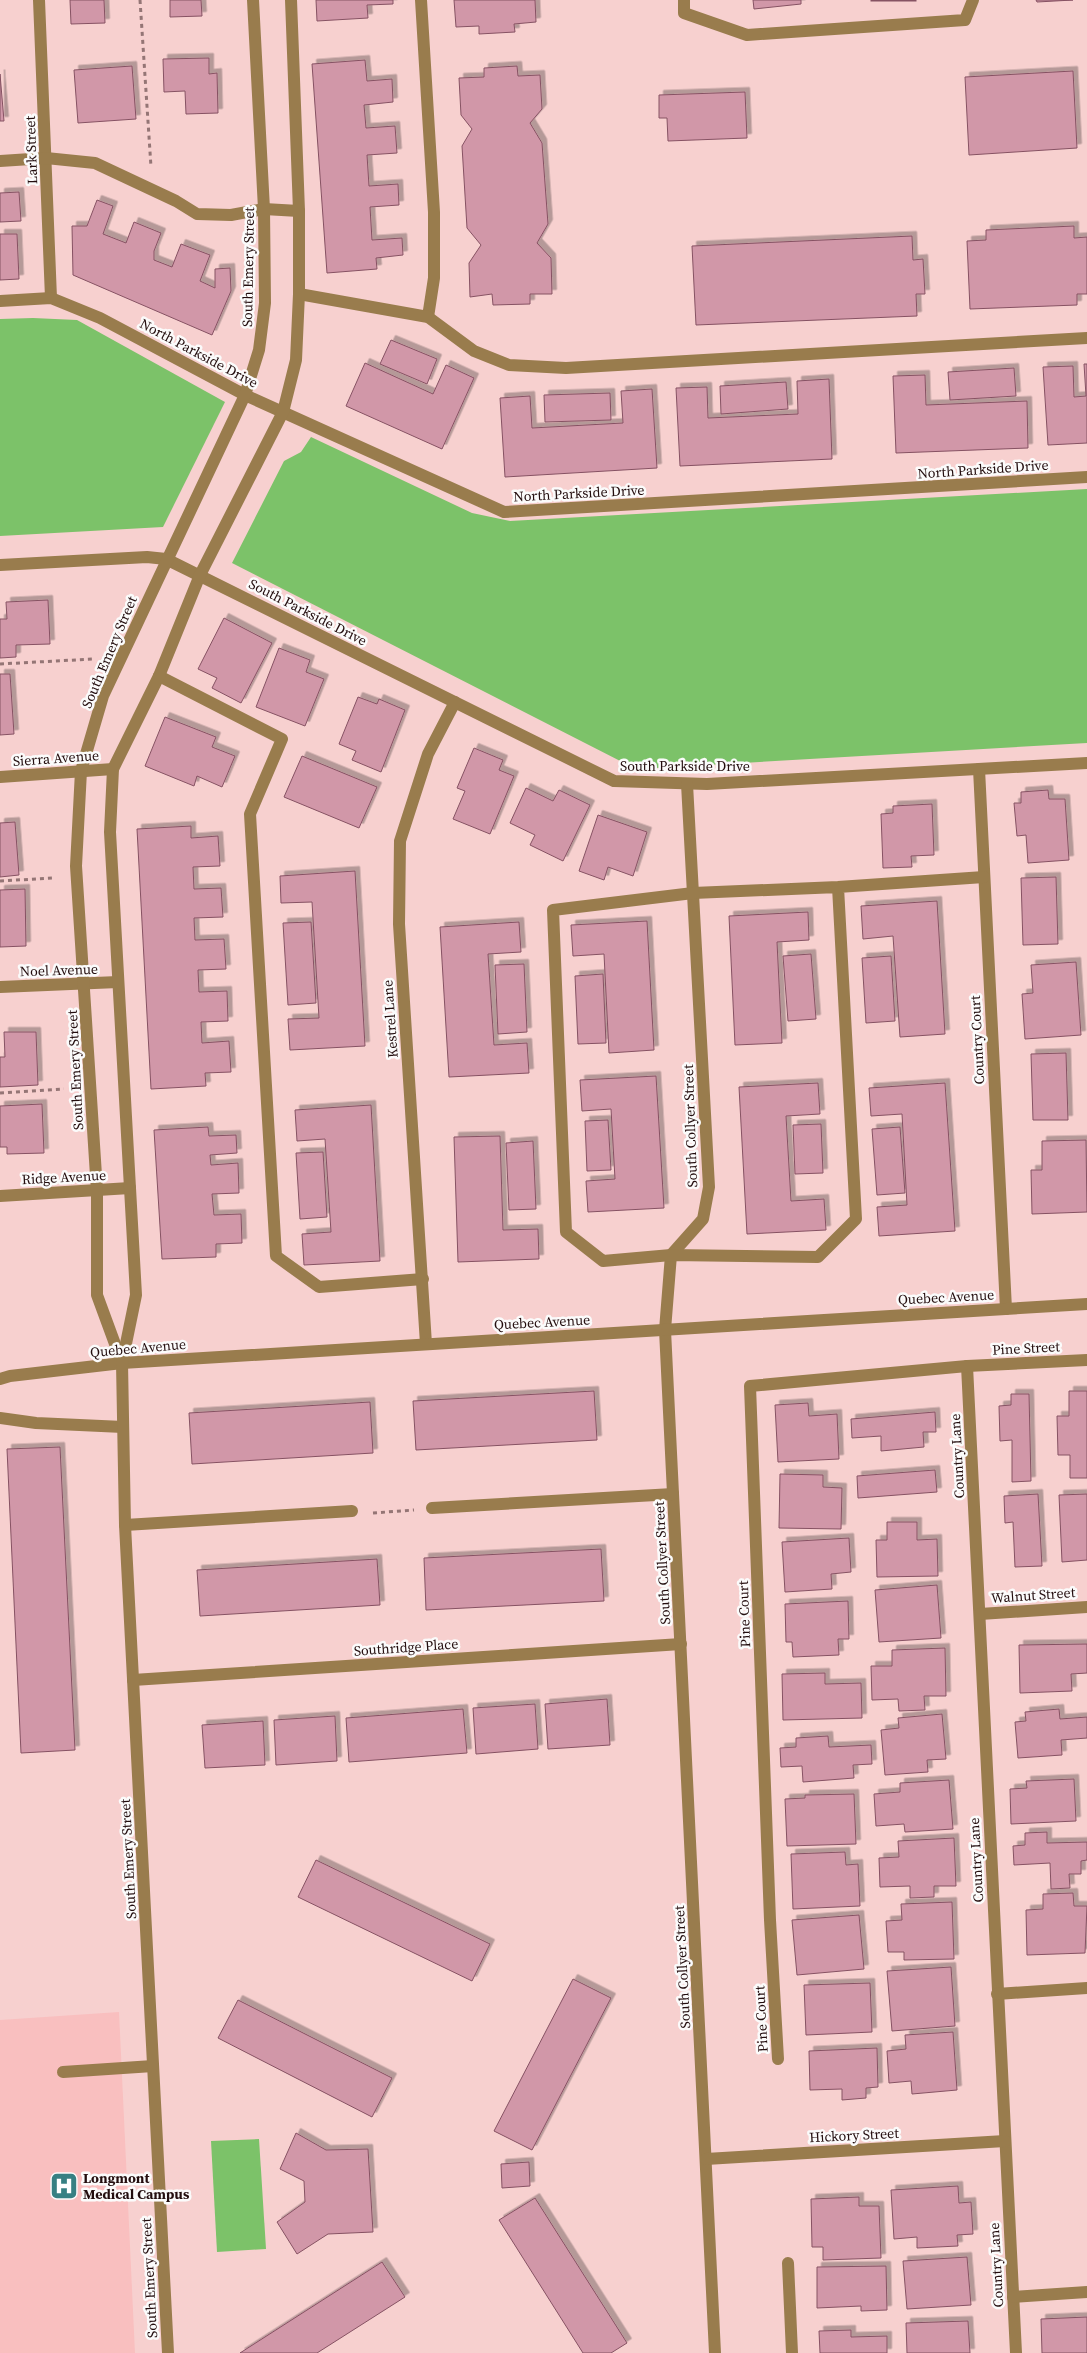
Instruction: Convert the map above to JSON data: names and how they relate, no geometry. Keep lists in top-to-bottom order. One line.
{"streets":{"street":["Lark Street","South Emery Street","North Parkside Drive","South Parkside Drive","Sierra Avenue","Noel Avenue","Kestrel Lane","Country Court","South Collyer Street","Ridge Avenue","Quebec Avenue","Pine Street","Country Lane","Walnut Street","Pine Court","Southridge Place","Hickory Street"]},"crossings":[["Lark Street","North Parkside Drive"],["South Emery Street","North Parkside Drive"],["South Emery Street","South Parkside Drive"],["South Emery Street","Sierra Avenue"],["South Emery Street","Noel Avenue"],["South Emery Street","Ridge Avenue"],["South Emery Street","Quebec Avenue"],["South Emery Street","Southridge Place"],["South Parkside Drive","Kestrel Lane"],["South Parkside Drive","Country Court"],["South Parkside Drive","South Collyer Street"],["Kestrel Lane","Quebec Avenue"],["Country Court","Quebec Avenue"],["South Collyer Street","Quebec Avenue"],["South Collyer Street","Southridge Place"],["South Collyer Street","Hickory Street"],["Pine Street","Country Lane"],["Pine Street","Pine Court"],["Country Lane","Walnut Street"],["Country Lane","Pine Court"],["Country Lane","Hickory Street"]],"places":{"hospital":["Longmont Medical Campus"]}}
